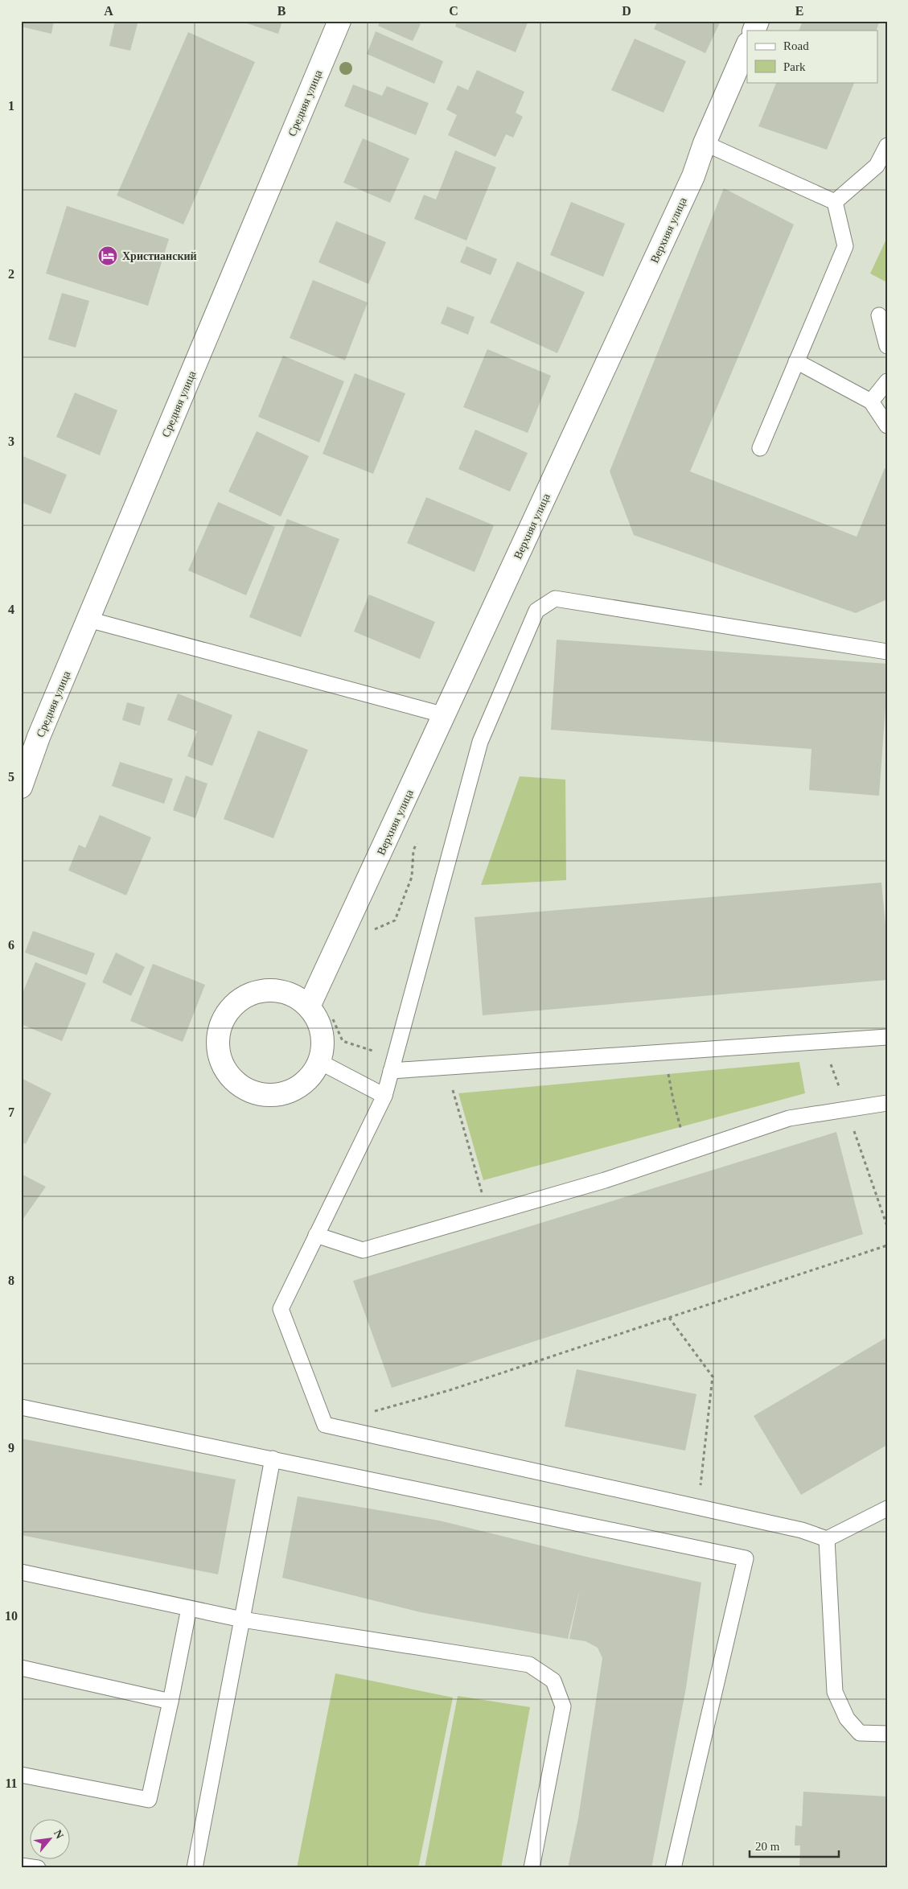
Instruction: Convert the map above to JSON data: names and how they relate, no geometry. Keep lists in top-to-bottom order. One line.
{"streets":{"street":["Средняя улица","Верхняя улица"]},"places":{"hotel":["Христианский"]},"legend":["Road","Park"],"scale_bar":"20 m","north":"top right","grid":{"columns":["A","B","C","D","E"],"rows":["1","2","3","4","5","6","7","8","9","10","11"]}}
